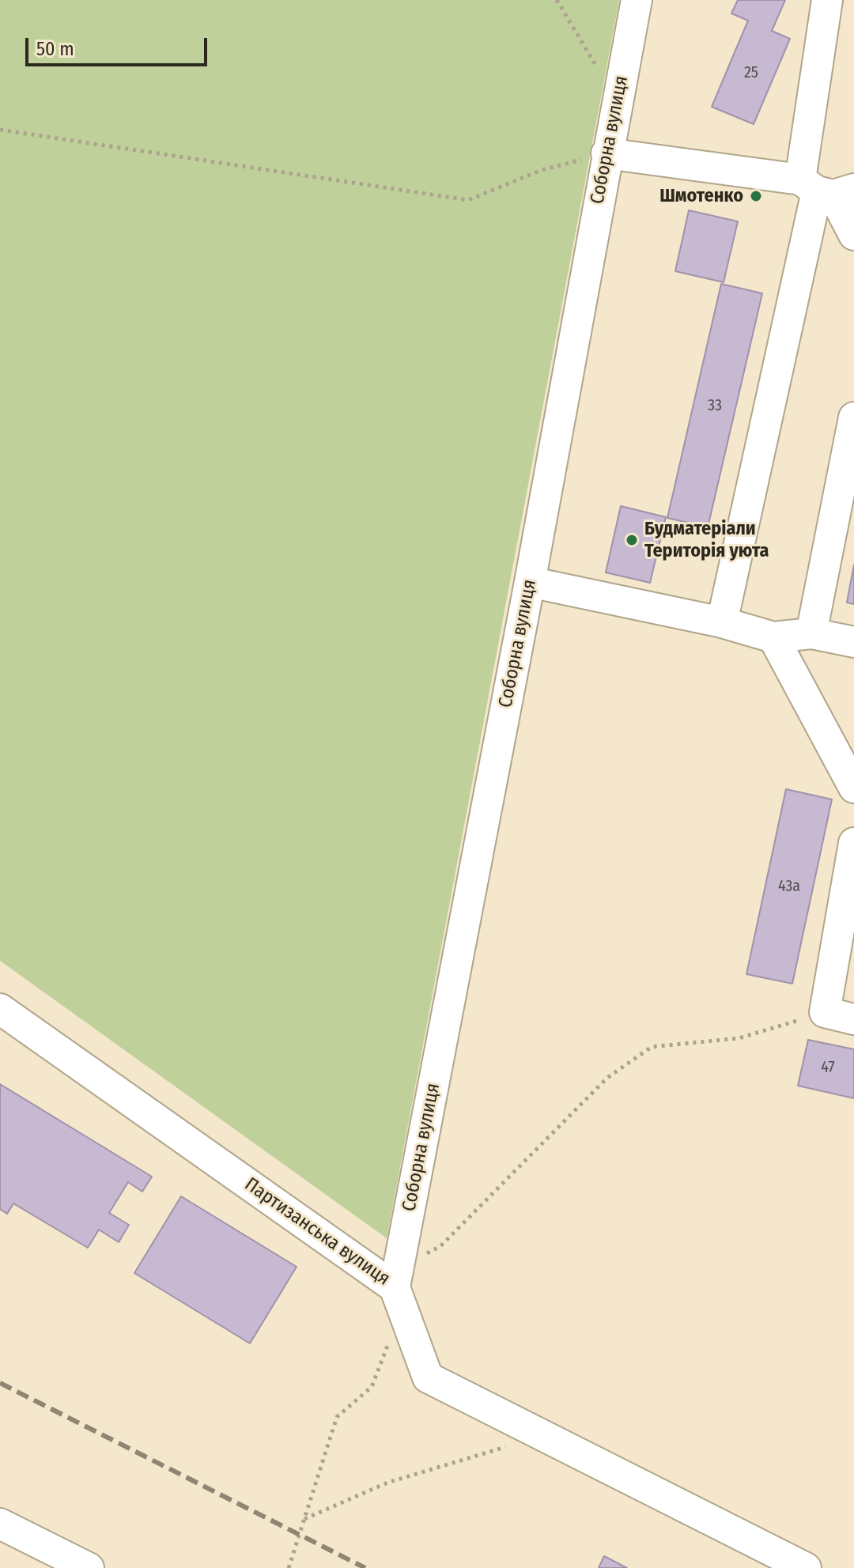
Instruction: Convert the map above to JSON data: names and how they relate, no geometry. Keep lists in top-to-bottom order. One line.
{"streets":{"street":["Соборна вулиця","Партизанська вулиця"]},"crossings":[["Соборна вулиця","Партизанська вулиця"]],"places":["Шмотенко","Будматеріали Територія уюта"],"house_numbers":["25","33","43а","47"],"scale_bar":"50 m"}
